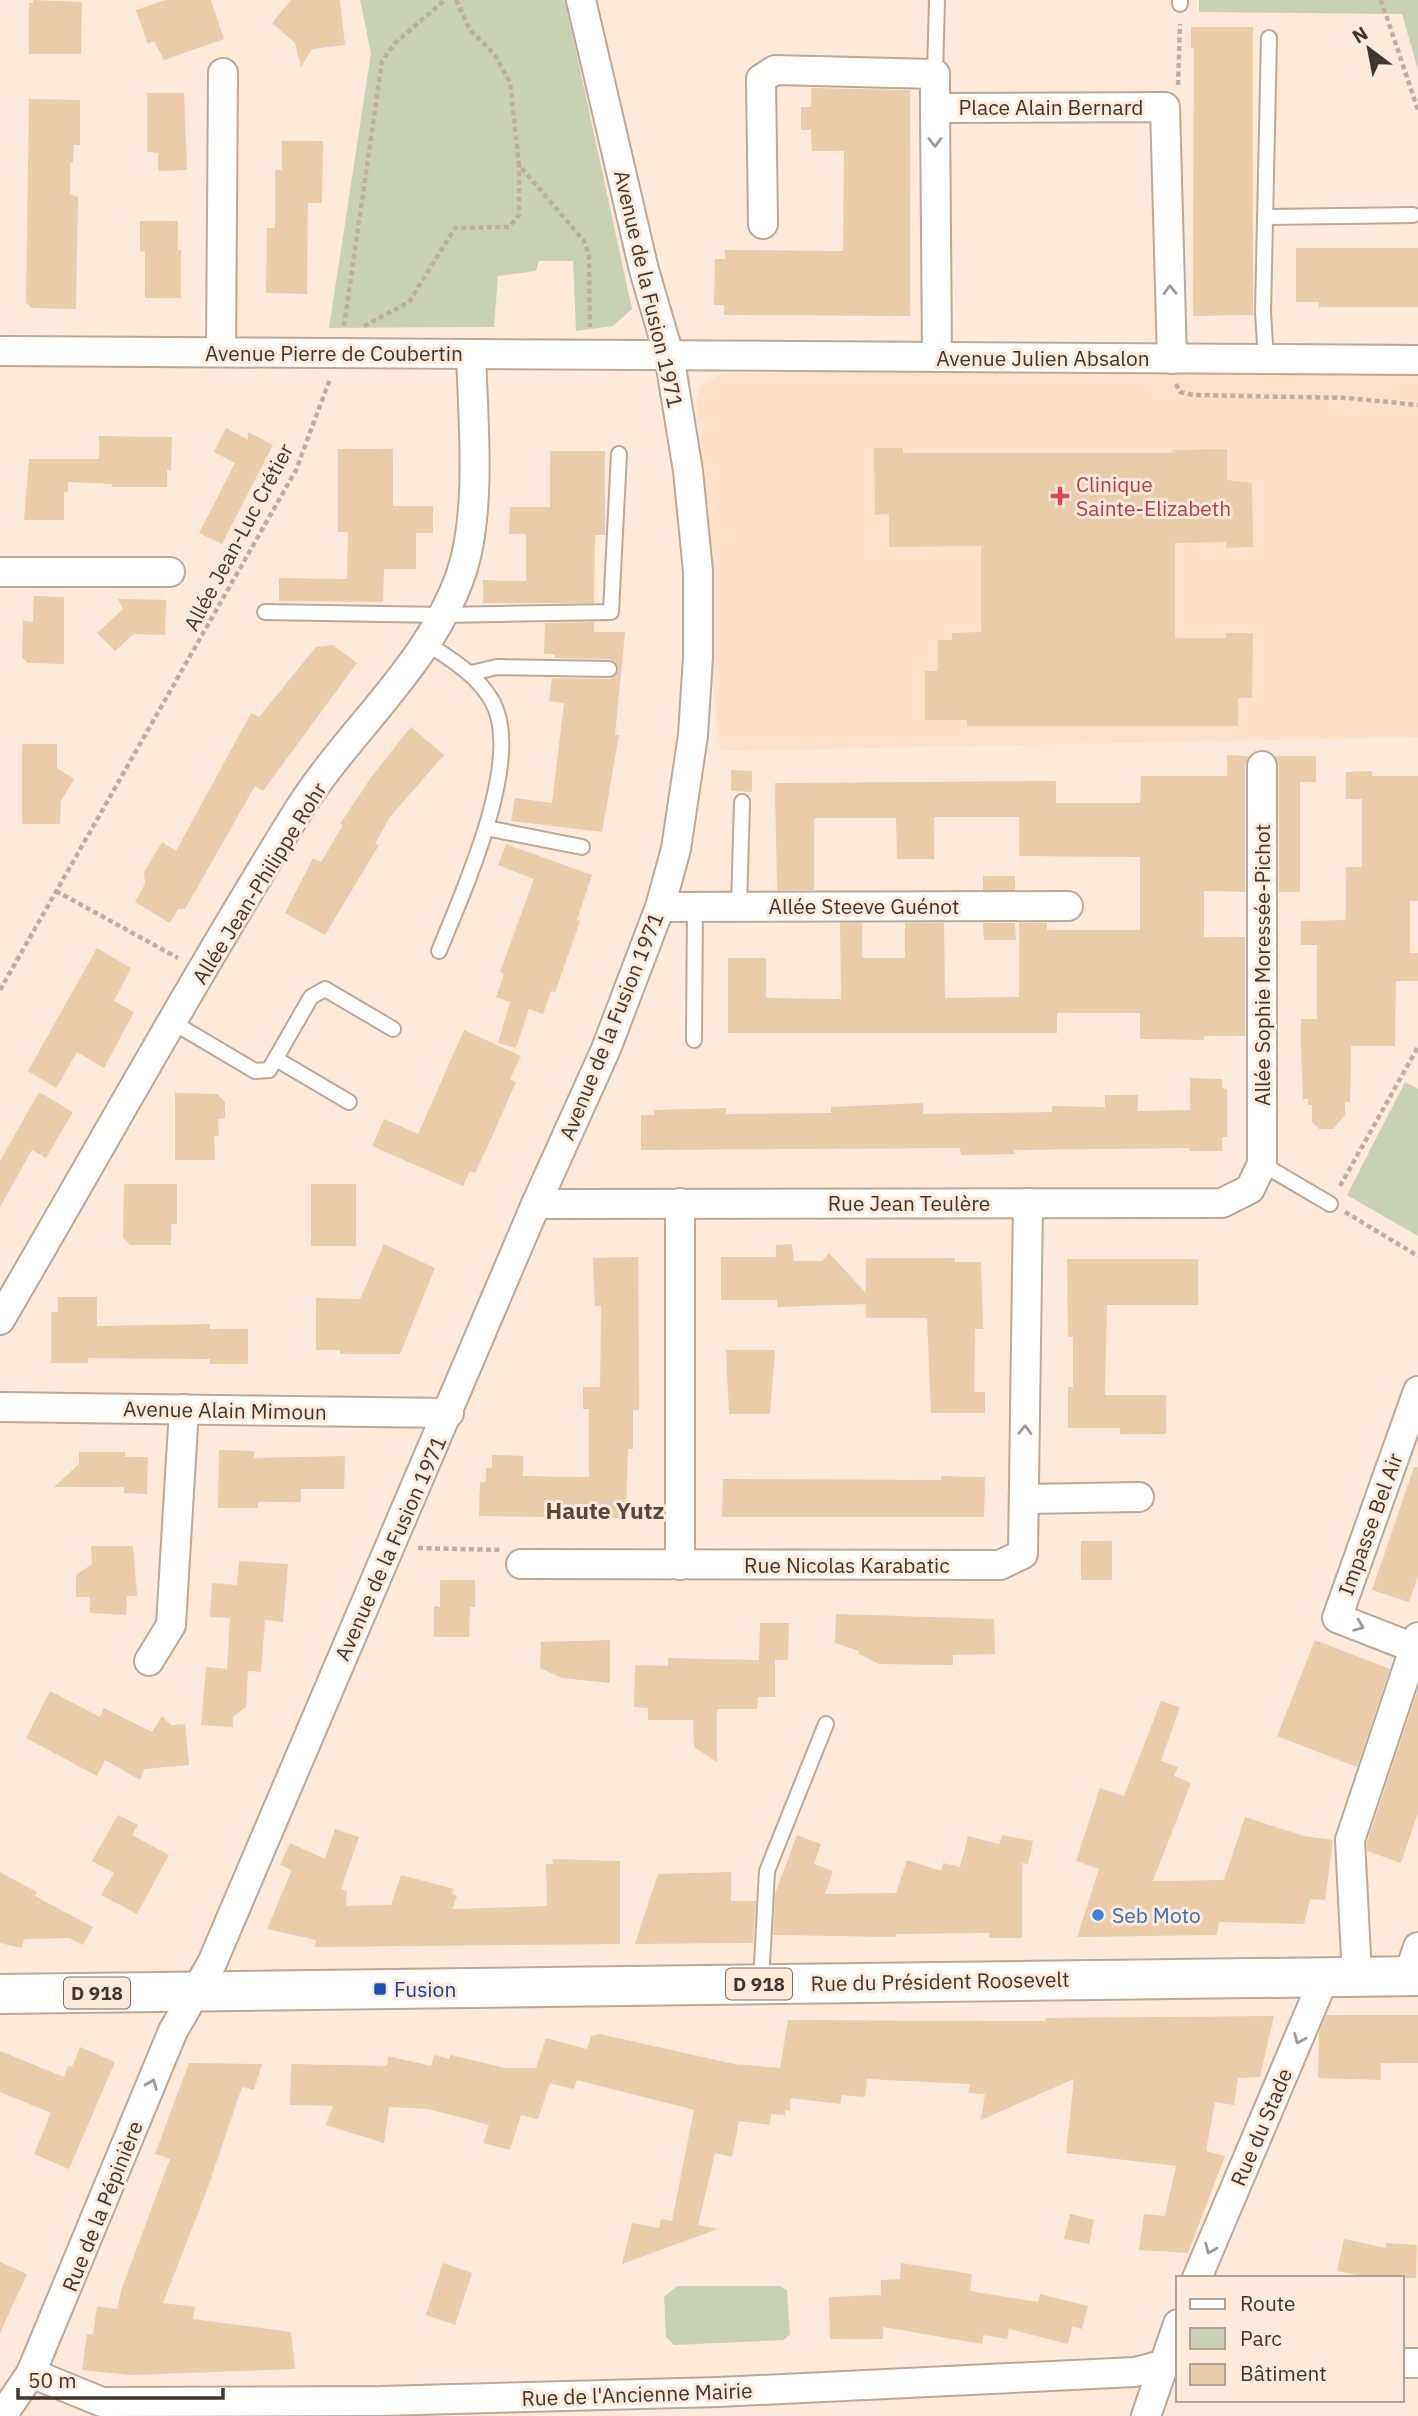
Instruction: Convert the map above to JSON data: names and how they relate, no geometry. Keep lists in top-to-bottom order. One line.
{"streets":{"main road":["Rue du Président Roosevelt","D 918"],"street":["Place Alain Bernard","Avenue de la Fusion 1971","Avenue Pierre de Coubertin","Avenue Julien Absalon","Allée Jean-Philippe Rohr","Allée Steeve Guénot","Allée Sophie Moressée-Pichot","Rue Jean Teulère","Avenue Alain Mimoun","Impasse Bel Air","Rue Nicolas Karabatic","Rue du Stade","Rue de la Pépinière","Rue de l'Ancienne Mairie"],"path":["Allée Jean-Luc Crétier"]},"crossings":[["Place Alain Bernard","Avenue Julien Absalon"],["Avenue de la Fusion 1971","Avenue Pierre de Coubertin"],["Avenue de la Fusion 1971","Avenue Julien Absalon"],["Avenue de la Fusion 1971","Allée Steeve Guénot"],["Avenue de la Fusion 1971","Rue Jean Teulère"],["Avenue de la Fusion 1971","Avenue Alain Mimoun"],["Avenue de la Fusion 1971","Rue du Président Roosevelt"],["Avenue de la Fusion 1971","Rue de la Pépinière"],["Avenue Pierre de Coubertin","Avenue Julien Absalon"],["Avenue Pierre de Coubertin","Allée Jean-Luc Crétier"],["Avenue Pierre de Coubertin","Allée Jean-Philippe Rohr"],["Allée Sophie Moressée-Pichot","Rue Jean Teulère"],["Rue Jean Teulère","Rue Nicolas Karabatic"],["Impasse Bel Air","Rue du Président Roosevelt"],["Impasse Bel Air","Rue du Stade"],["Rue du Président Roosevelt","Rue du Stade"],["Rue du Président Roosevelt","Rue de la Pépinière"],["Rue de la Pépinière","Rue de l'Ancienne Mairie"]],"one_way":["Rue Nicolas Karabatic","Rue du Stade","Rue de la Pépinière"],"districts":["Haute Yutz"],"places":{"health":["Clinique Sainte-Elizabeth"],"other":["Seb Moto"],"transit":["Fusion"]},"legend":["Route","Parc","Bâtiment"],"scale_bar":"50 m","north":"top left"}
